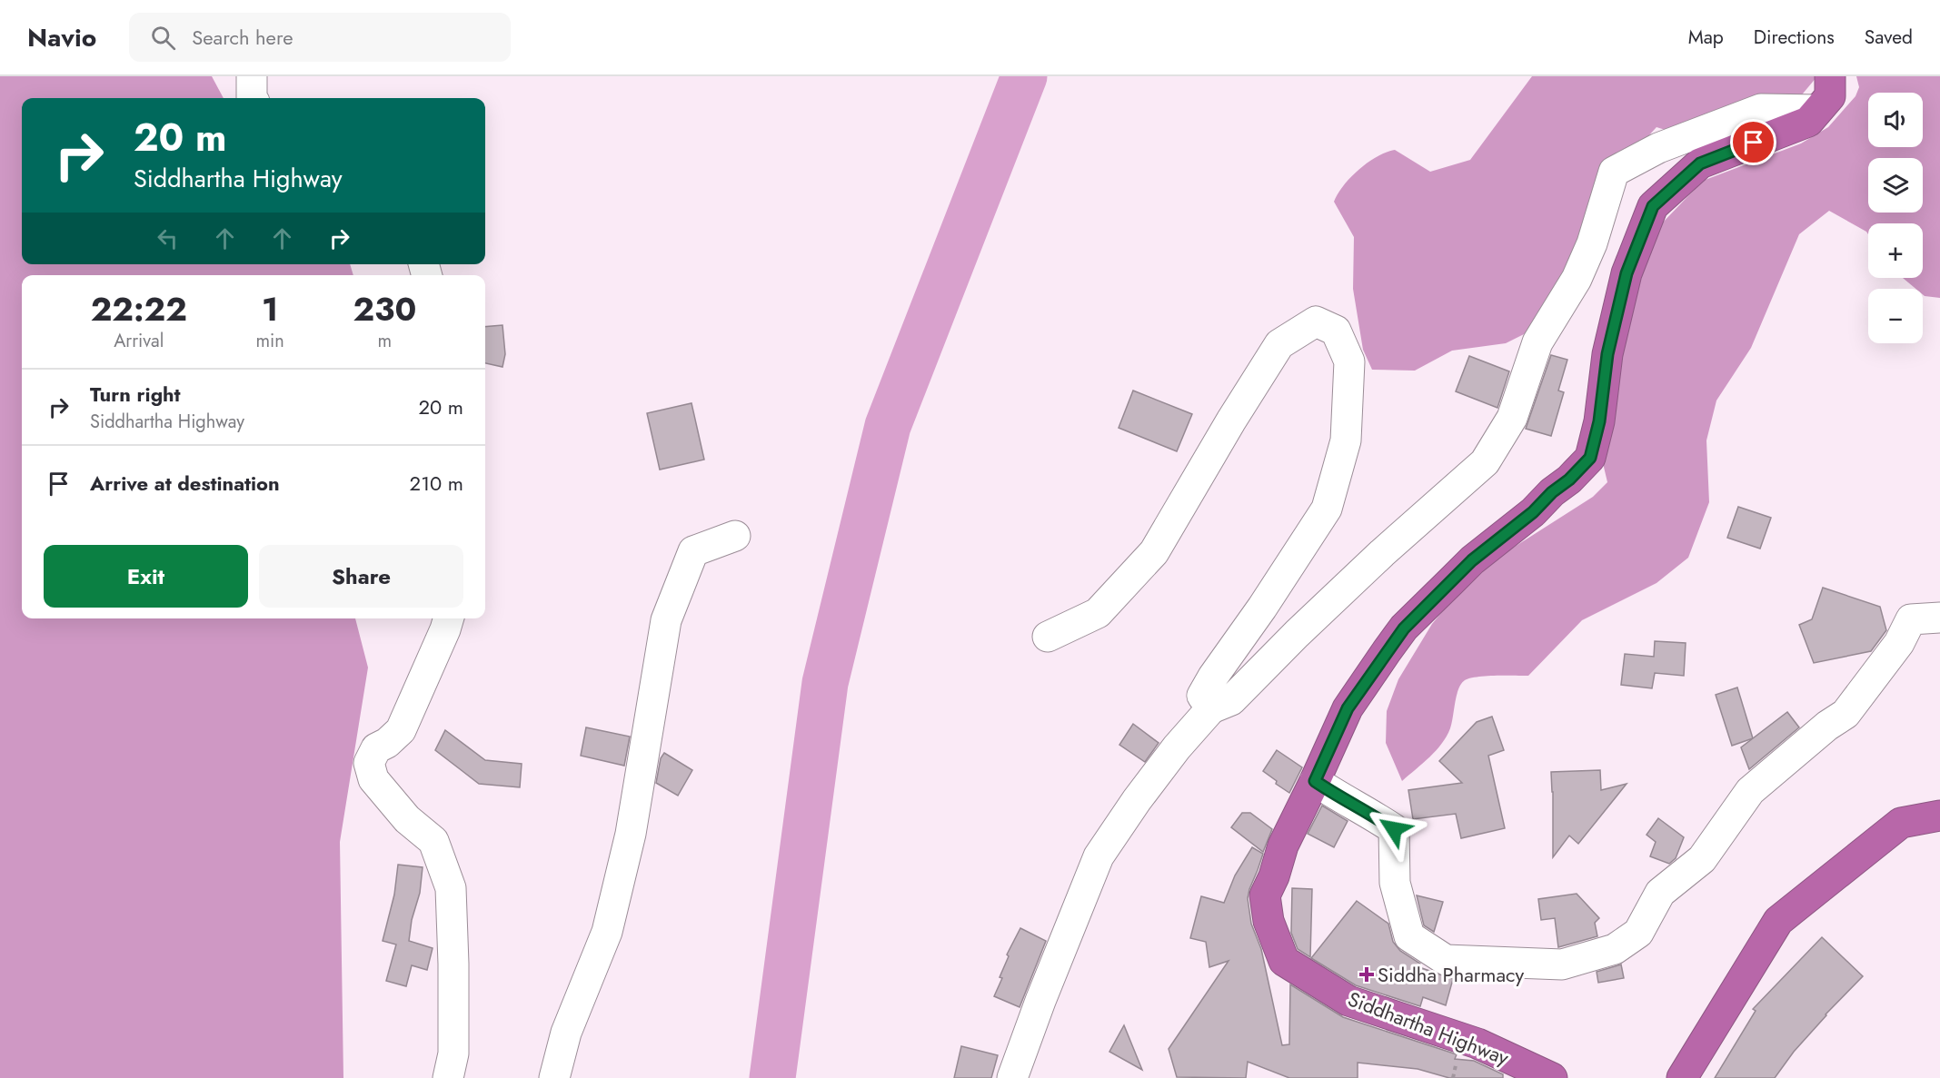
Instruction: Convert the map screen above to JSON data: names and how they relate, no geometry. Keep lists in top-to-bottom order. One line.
{"streets":{"highway":["Siddhartha Highway"]},"places":{"health":["Siddha Pharmacy"]},"page":{"header":"Navio","search":"Search here","nav":["Map","Directions","Saved"],"map_buttons":["+","−"],"turn":["20 m","Siddhartha Highway"],"eta":["22:22","Arrival","1","min","230","m"],"list":[{"name":"Turn right","note":"Siddhartha Highway","value":"20 m"},{"name":"Arrive at destination","value":"210 m"}],"buttons":["Exit","Share"]}}
